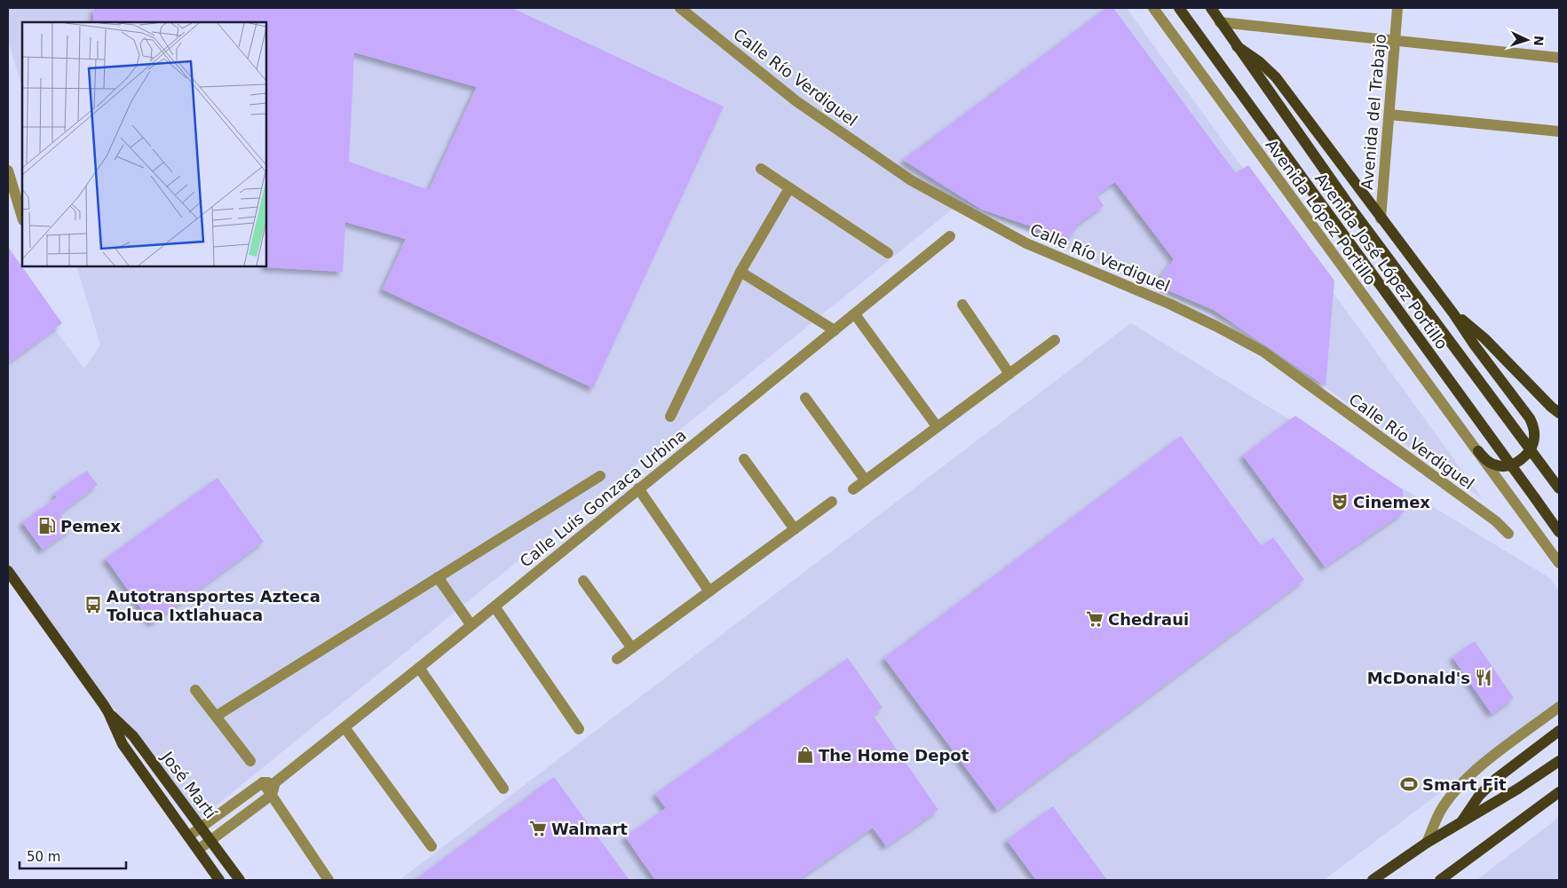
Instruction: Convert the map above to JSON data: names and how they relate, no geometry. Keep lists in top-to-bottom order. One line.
{"streets":{"main road":["Avenida José López Portillo","José Martí"],"street":["Calle Río Verdiguel","Avenida del Trabajo","Avenida López Portillo","Calle Luis Gonzaca Urbina"]},"places":{"theatre":["Cinemex"],"fuel station":["Pemex"],"bus stop":["Autotransportes Azteca Toluca Ixtlahuaca"],"supermarket":["Chedraui","Walmart"],"restaurant":["McDonald's"],"shop":["The Home Depot"],"sports":["Smart Fit"]},"scale_bar":"50 m","north":"right"}
